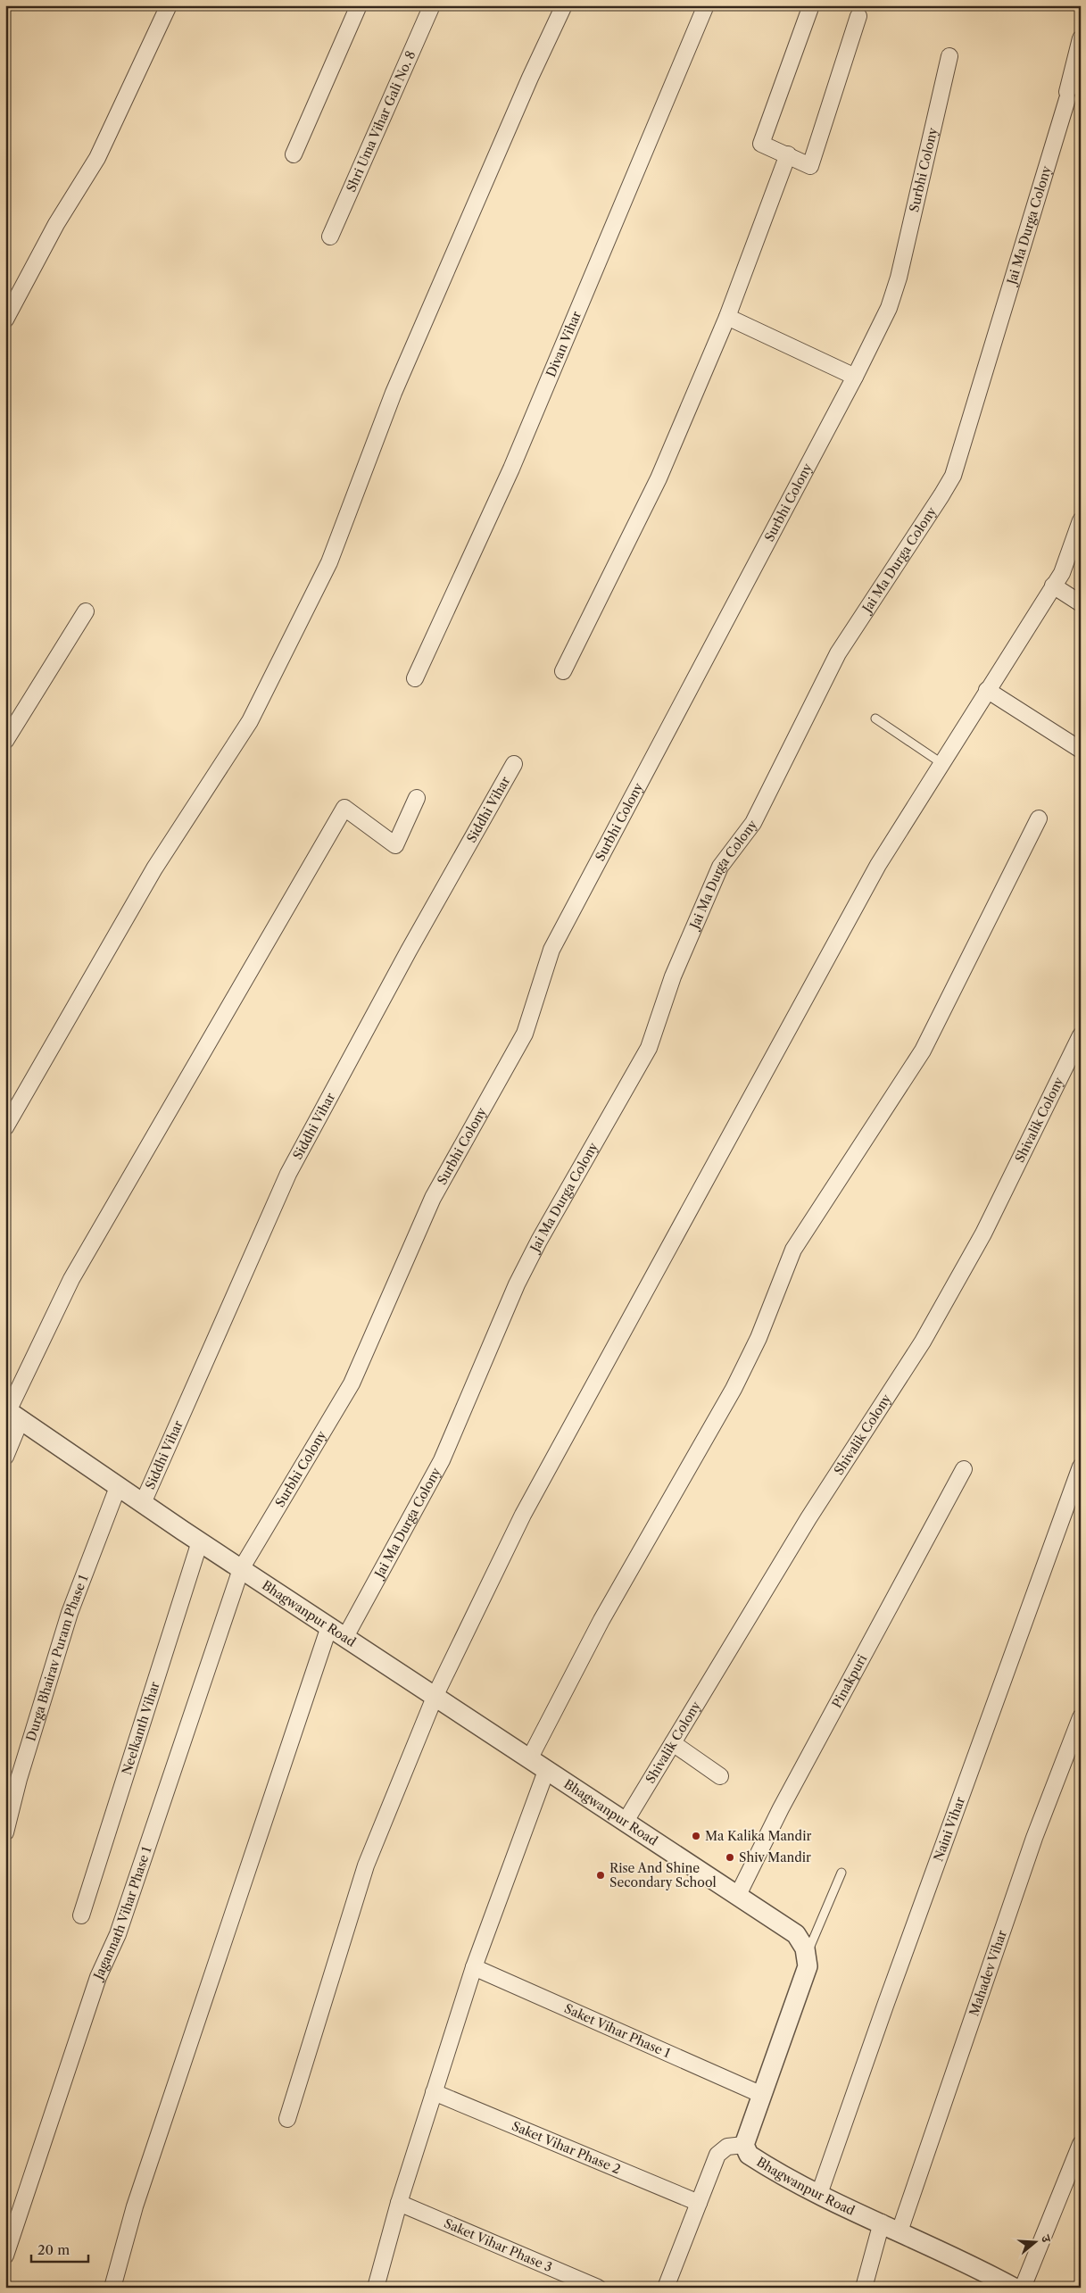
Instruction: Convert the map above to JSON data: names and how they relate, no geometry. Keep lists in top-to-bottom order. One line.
{"streets":{"street":["Shri Uma Vihar Gali No. 8","Surbhi Colony","Jai Ma Durga Colony","Divan Vihar","Siddhi Vihar","Shivalik Colony","Bhagwanpur Road","Durga Bhairav Puram Phase 1","Pinakpuri","Neelkanth Vihar","Naini Vihar","Jagannath Vihar Phase 1","Mahadev Vihar","Saket Vihar Phase 1","Saket Vihar Phase 2","Saket Vihar Phase 3"]},"crossings":[["Surbhi Colony","Bhagwanpur Road"],["Surbhi Colony","Jagannath Vihar Phase 1"],["Jai Ma Durga Colony","Bhagwanpur Road"],["Siddhi Vihar","Bhagwanpur Road"],["Shivalik Colony","Bhagwanpur Road"],["Bhagwanpur Road","Durga Bhairav Puram Phase 1"],["Bhagwanpur Road","Pinakpuri"],["Bhagwanpur Road","Neelkanth Vihar"],["Bhagwanpur Road","Naini Vihar"],["Bhagwanpur Road","Jagannath Vihar Phase 1"],["Bhagwanpur Road","Mahadev Vihar"],["Bhagwanpur Road","Saket Vihar Phase 1"]],"places":["Ma Kalika Mandir","Shiv Mandir","Rise And Shine Secondary School"],"scale_bar":"20 m","north":"right"}
